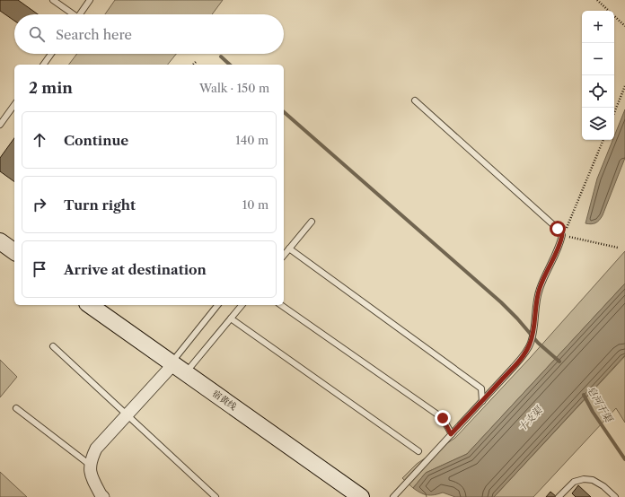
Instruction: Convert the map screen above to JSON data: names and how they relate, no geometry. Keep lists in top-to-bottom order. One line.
{"streets":{"main road":["宿黄线"]},"water":["皂河干渠","十支渠"],"page":{"map_buttons":["+","−"],"search":"Search here","heading":["2 min","Walk · 150 m"],"list":[["Continue","140 m"],["Turn right","10 m"],"Arrive at destination"]}}
